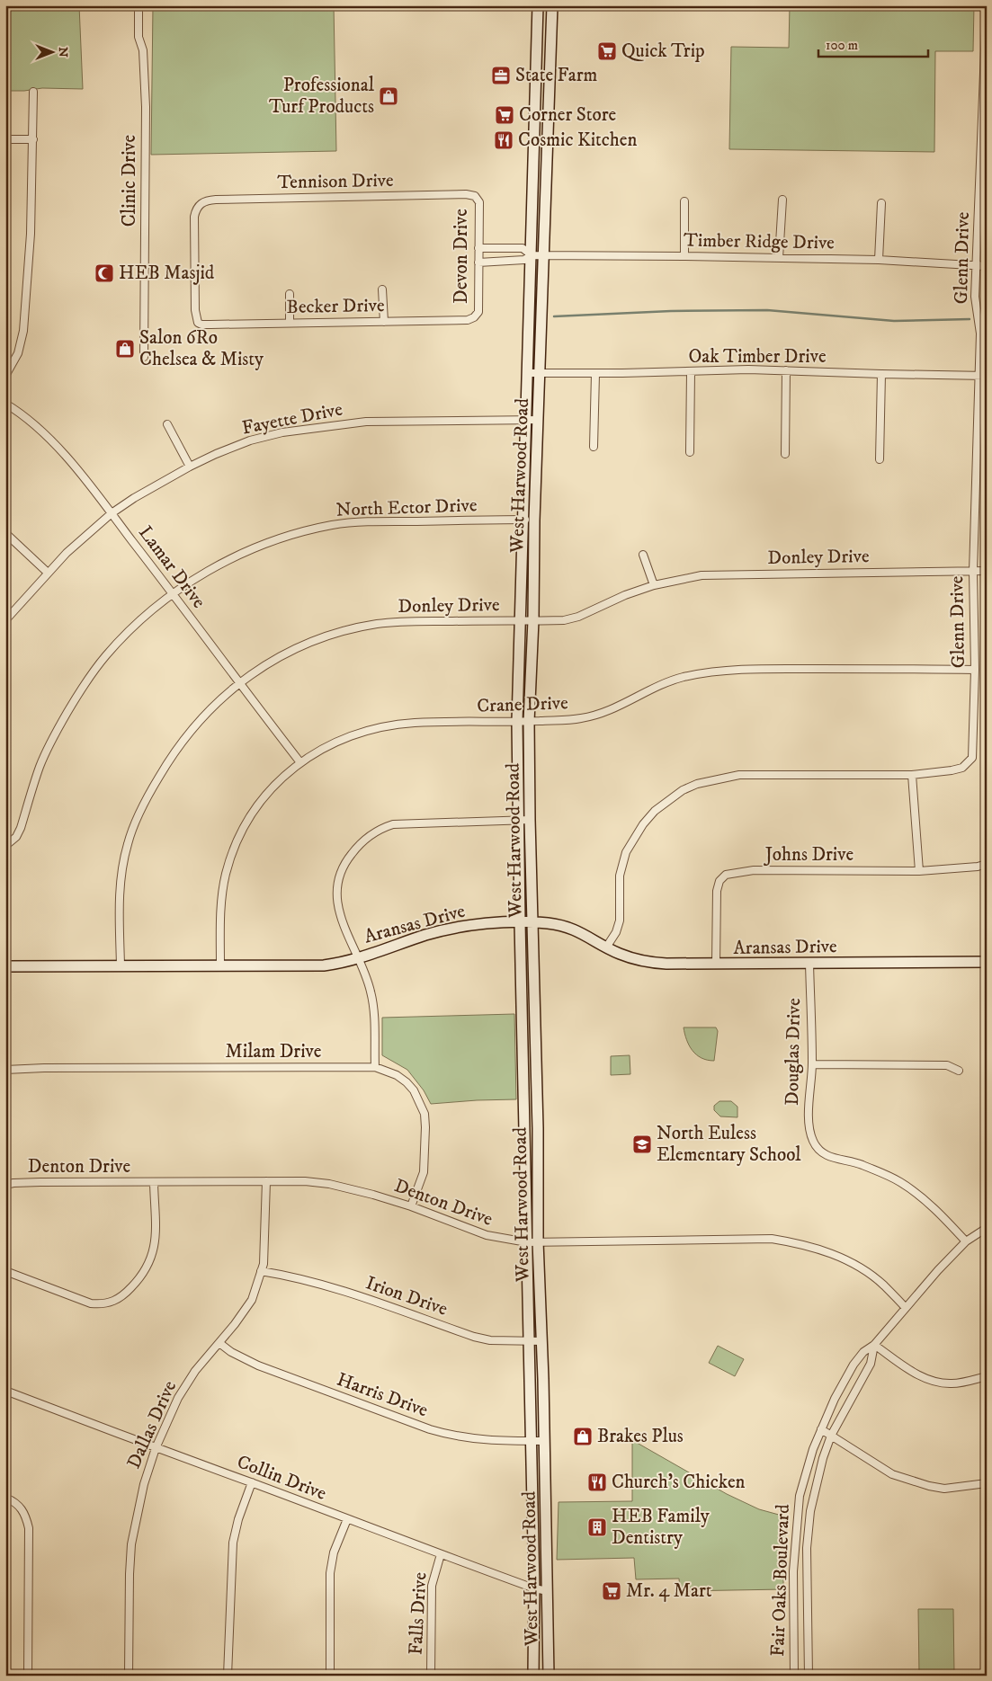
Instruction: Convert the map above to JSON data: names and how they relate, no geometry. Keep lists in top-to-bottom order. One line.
{"streets":{"main road":["West Harwood Road","Aransas Drive"],"street":["Clinic Drive","Tennison Drive","Timber Ridge Drive","Devon Drive","Glenn Drive","Becker Drive","Oak Timber Drive","Fayette Drive","North Ector Drive","Donley Drive","Lamar Drive","Crane Drive","Johns Drive","Milam Drive","Douglas Drive","Denton Drive","Irion Drive","Harris Drive","Dallas Drive","Collin Drive","Fair Oaks Boulevard","Falls Drive"]},"crossings":[["Tennison Drive","Devon Drive"],["Tennison Drive","Becker Drive"],["Timber Ridge Drive","Glenn Drive"],["Timber Ridge Drive","West Harwood Road"],["Devon Drive","Becker Drive"],["Glenn Drive","Oak Timber Drive"],["Glenn Drive","Donley Drive"],["Glenn Drive","Crane Drive"],["Glenn Drive","Aransas Drive"],["Oak Timber Drive","West Harwood Road"],["Fayette Drive","West Harwood Road"],["Fayette Drive","Lamar Drive"],["West Harwood Road","North Ector Drive"],["West Harwood Road","Donley Drive"],["West Harwood Road","Crane Drive"],["West Harwood Road","Aransas Drive"],["West Harwood Road","Denton Drive"],["West Harwood Road","Irion Drive"],["West Harwood Road","Harris Drive"],["West Harwood Road","Collin Drive"],["North Ector Drive","Lamar Drive"],["Donley Drive","Lamar Drive"],["Donley Drive","Aransas Drive"],["Lamar Drive","Crane Drive"],["Crane Drive","Aransas Drive"],["Johns Drive","Aransas Drive"],["Aransas Drive","Douglas Drive"],["Milam Drive","Denton Drive"],["Douglas Drive","Fair Oaks Boulevard"],["Denton Drive","Dallas Drive"],["Denton Drive","Fair Oaks Boulevard"],["Irion Drive","Dallas Drive"],["Harris Drive","Dallas Drive"],["Dallas Drive","Collin Drive"],["Collin Drive","Falls Drive"]],"places":{"supermarket":["Quick Trip","Corner Store","Mr. 4 Mart"],"office":["State Farm"],"shop":["Professional Turf Products","Salon 6Ro Chelsea & Misty","Brakes Plus"],"restaurant":["Cosmic Kitchen","Church's Chicken"],"mosque":["HEB Masjid"],"school or university":["North Euless Elementary School"],"building":["HEB Family Dentistry"]},"scale_bar":"100 m","north":"right"}
